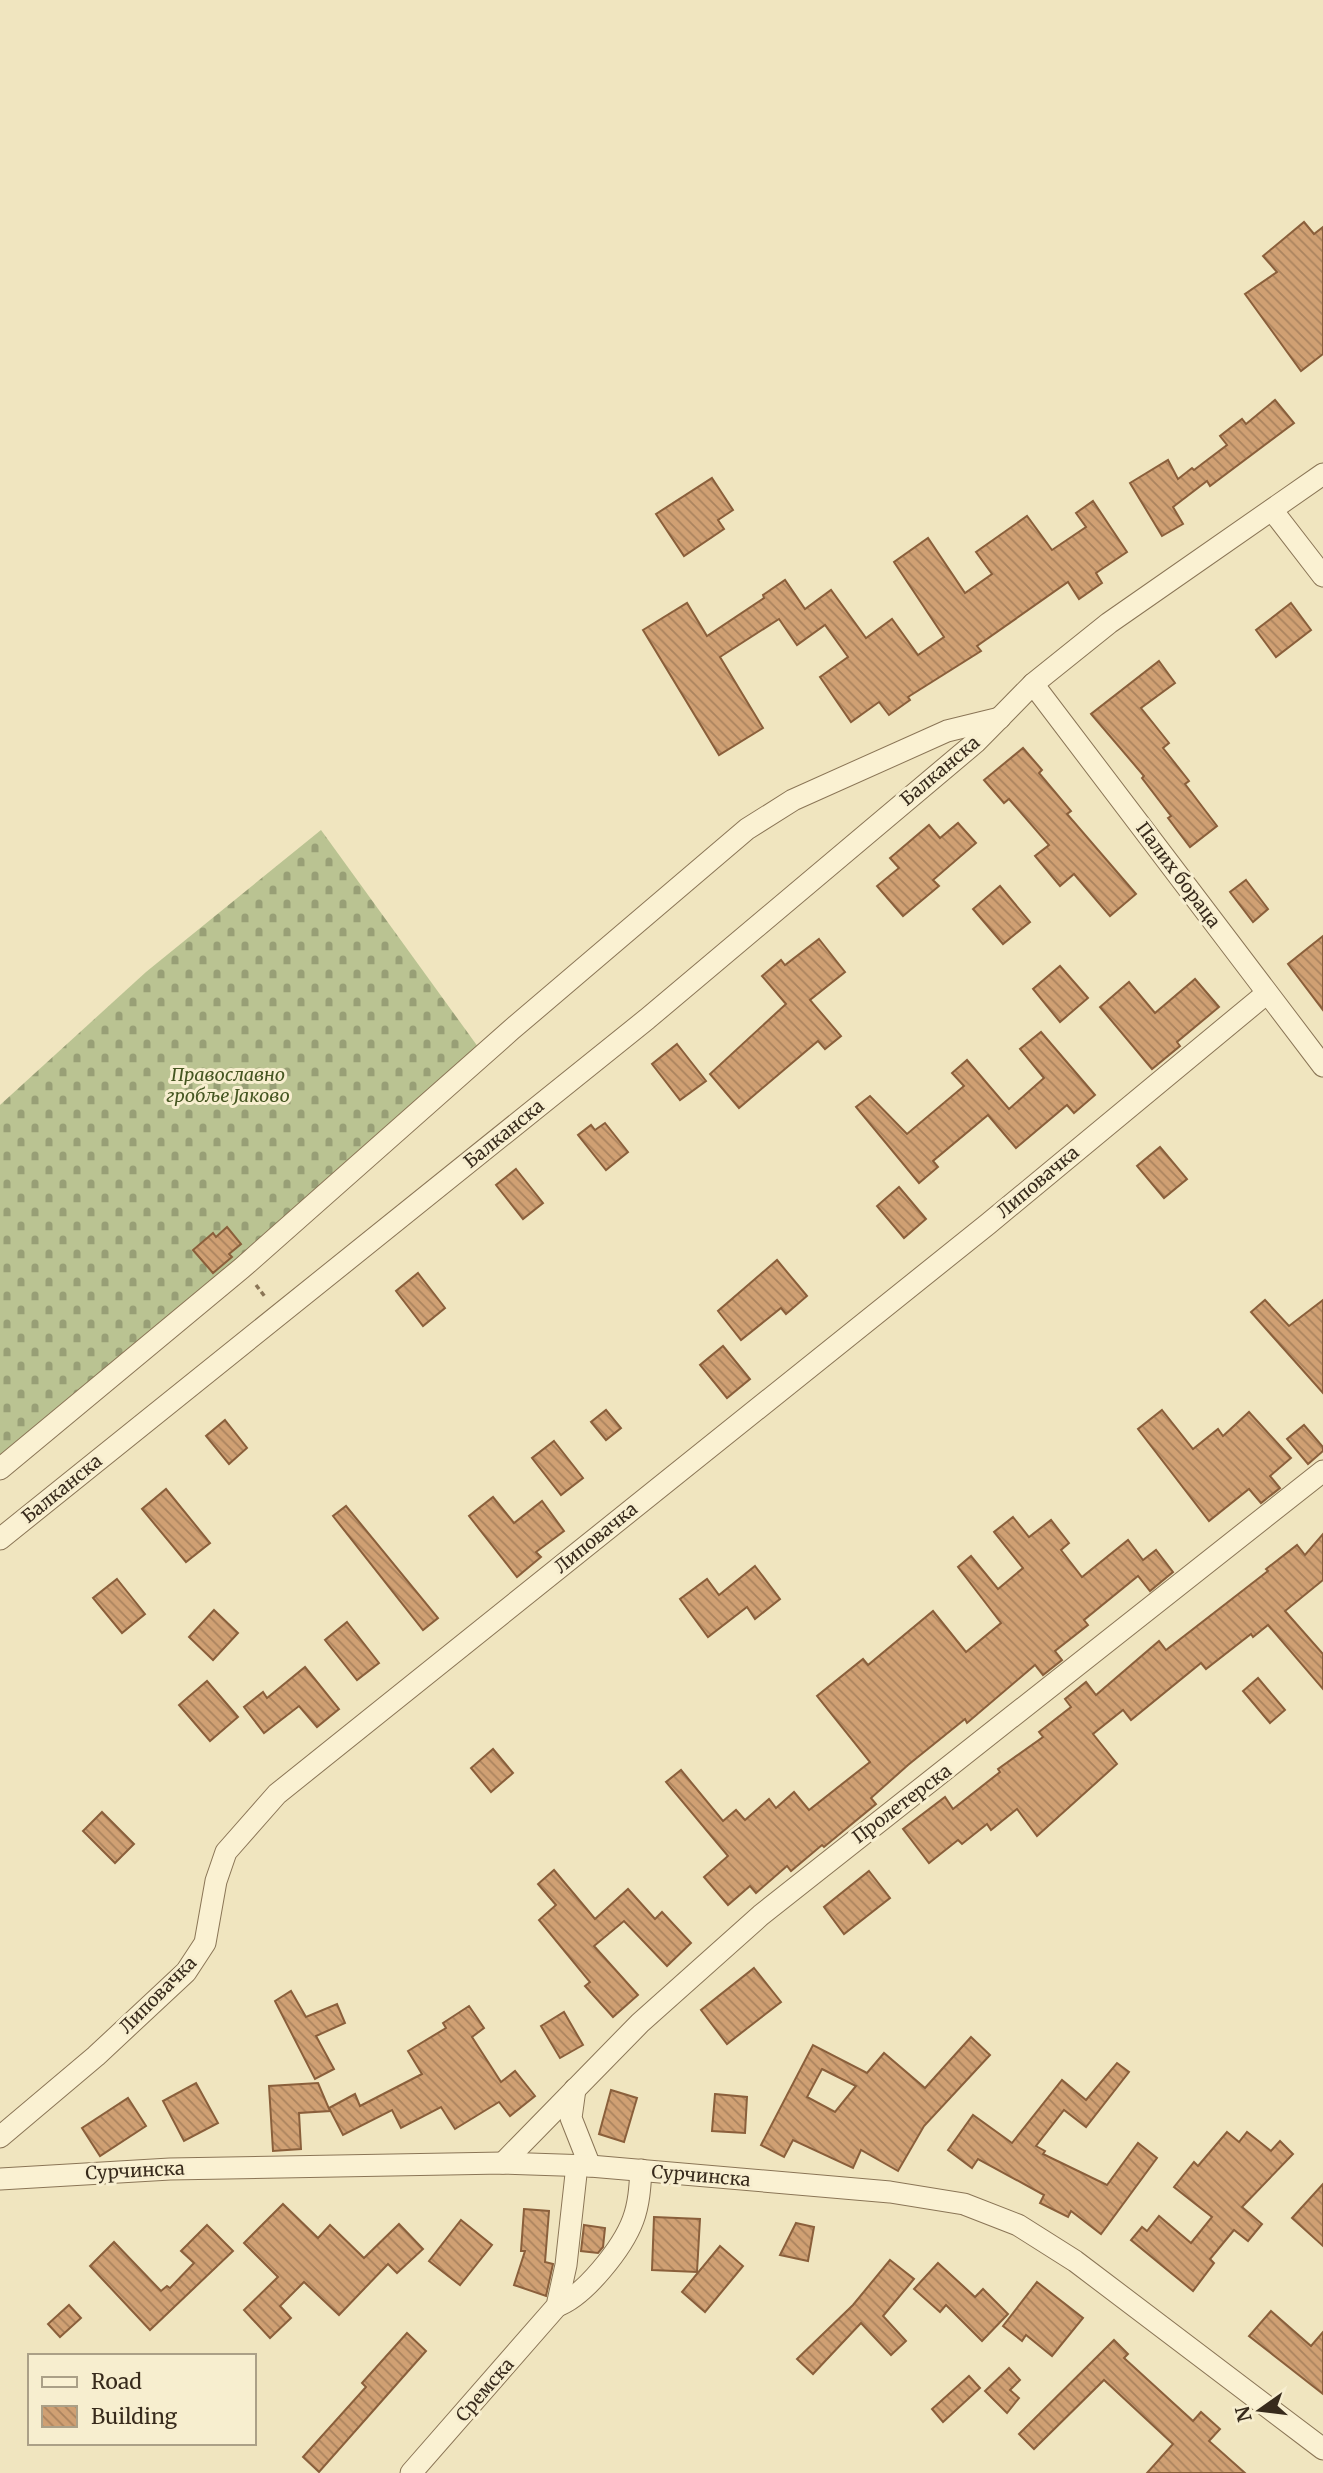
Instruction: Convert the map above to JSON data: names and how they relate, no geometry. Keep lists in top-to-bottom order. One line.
{"streets":{"street":["Балканска","Палих бораца","Липовачка","Пролетерска","Сурчинска","Сремска"]},"crossings":[["Балканска","Палих бораца"],["Палих бораца","Липовачка"],["Пролетерска","Сурчинска"],["Сурчинска","Сремска"]],"parks":["Православно гробље Јаково"],"legend":["Road","Building"],"north":"left"}
